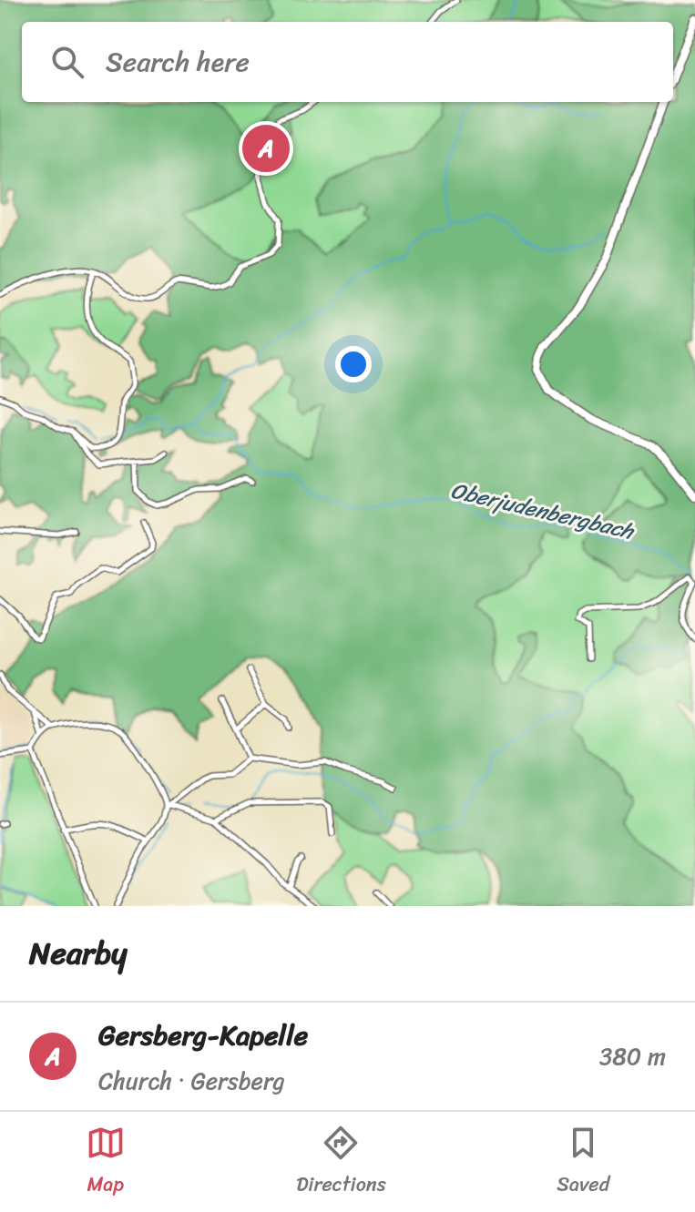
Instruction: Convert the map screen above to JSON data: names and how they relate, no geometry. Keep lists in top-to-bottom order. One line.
{"water":["Oberjudenbergbach"],"page":{"search":"Search here","pins":"A","heading":"Nearby","list":[{"mark":"A","name":"Gersberg-Kapelle","note":"Church · Gersberg","value":"380 m"}],"nav":["Map","Directions","Saved"]}}
